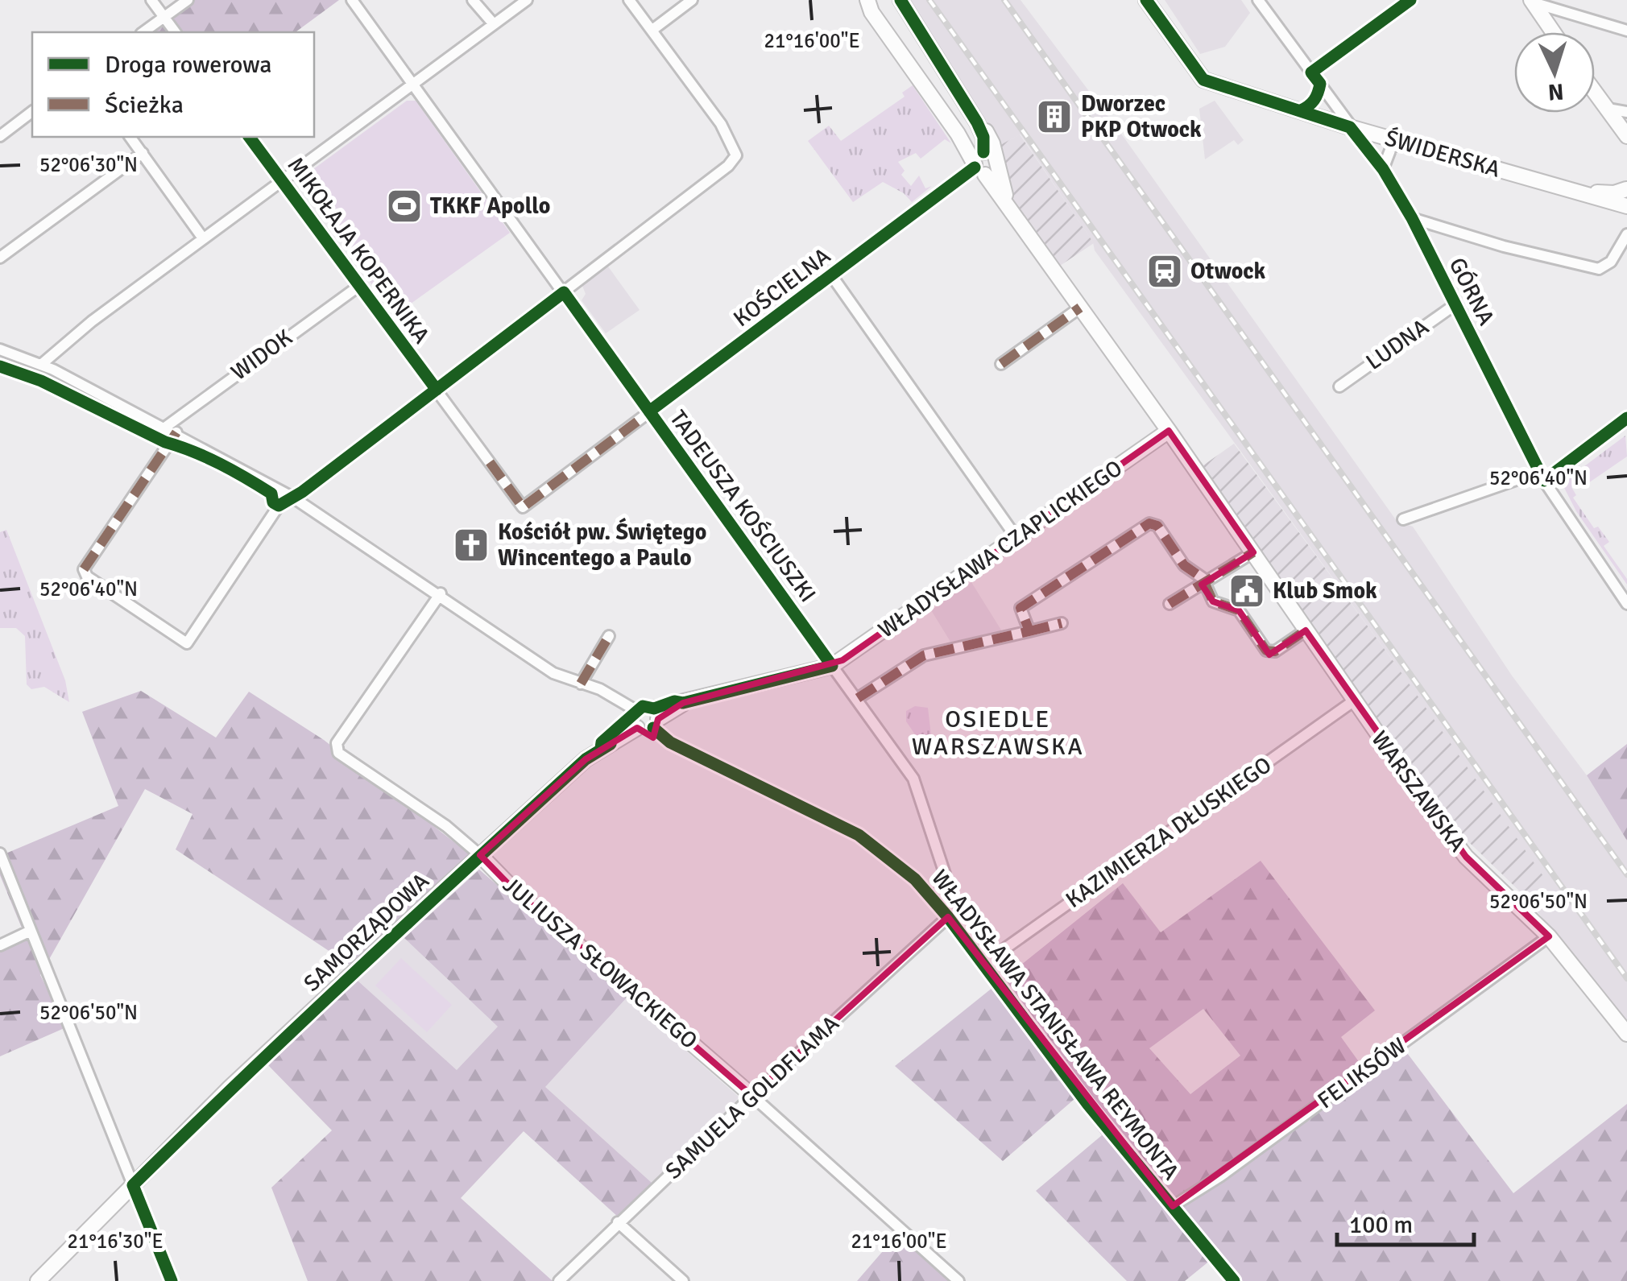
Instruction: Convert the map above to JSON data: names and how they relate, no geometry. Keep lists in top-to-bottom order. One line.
{"streets":{"street":["ŚWIDERSKA","MIKOŁAJA KOPERNIKA","KOŚCIELNA","GÓRNA","LUDNA","WIDOK","TADEUSZA KOŚCIUSZKI","WŁADYSŁAWA CZAPLICKIEGO","WARSZAWSKA","KAZIMIERZA DŁUSKIEGO","SAMORZĄDOWA","JULIUSZA SŁOWACKIEGO","WŁADYSŁAWA STANISŁAWA REYMONTA","FELIKSÓW","SAMUELA GOLDFLAMA"]},"crossings":[["ŚWIDERSKA","GÓRNA"],["MIKOŁAJA KOPERNIKA","KOŚCIELNA"],["MIKOŁAJA KOPERNIKA","WIDOK"],["KOŚCIELNA","TADEUSZA KOŚCIUSZKI"],["KOŚCIELNA","WARSZAWSKA"],["GÓRNA","LUDNA"],["TADEUSZA KOŚCIUSZKI","WŁADYSŁAWA CZAPLICKIEGO"],["TADEUSZA KOŚCIUSZKI","WŁADYSŁAWA STANISŁAWA REYMONTA"],["WŁADYSŁAWA CZAPLICKIEGO","WARSZAWSKA"],["WARSZAWSKA","KAZIMIERZA DŁUSKIEGO"],["WARSZAWSKA","FELIKSÓW"],["KAZIMIERZA DŁUSKIEGO","WŁADYSŁAWA STANISŁAWA REYMONTA"],["SAMORZĄDOWA","JULIUSZA SŁOWACKIEGO"],["JULIUSZA SŁOWACKIEGO","SAMUELA GOLDFLAMA"],["WŁADYSŁAWA STANISŁAWA REYMONTA","FELIKSÓW"],["WŁADYSŁAWA STANISŁAWA REYMONTA","SAMUELA GOLDFLAMA"]],"districts":["OSIEDLE WARSZAWSKA"],"places":{"building":["Dworzec PKP Otwock"],"sports":["TKKF Apollo"],"station":["Otwock"],"church":["Kościół pw. Świętego Wincentego a Paulo"],"public building":["Klub Smok"]},"legend":["Droga rowerowa","Ścieżka"],"scale_bar":"100 m","north":"bottom","coordinates":["21°16'00\"E","52°06'30\"N","52°06'40\"N","52°06'50\"N","21°16'30\"E"]}
